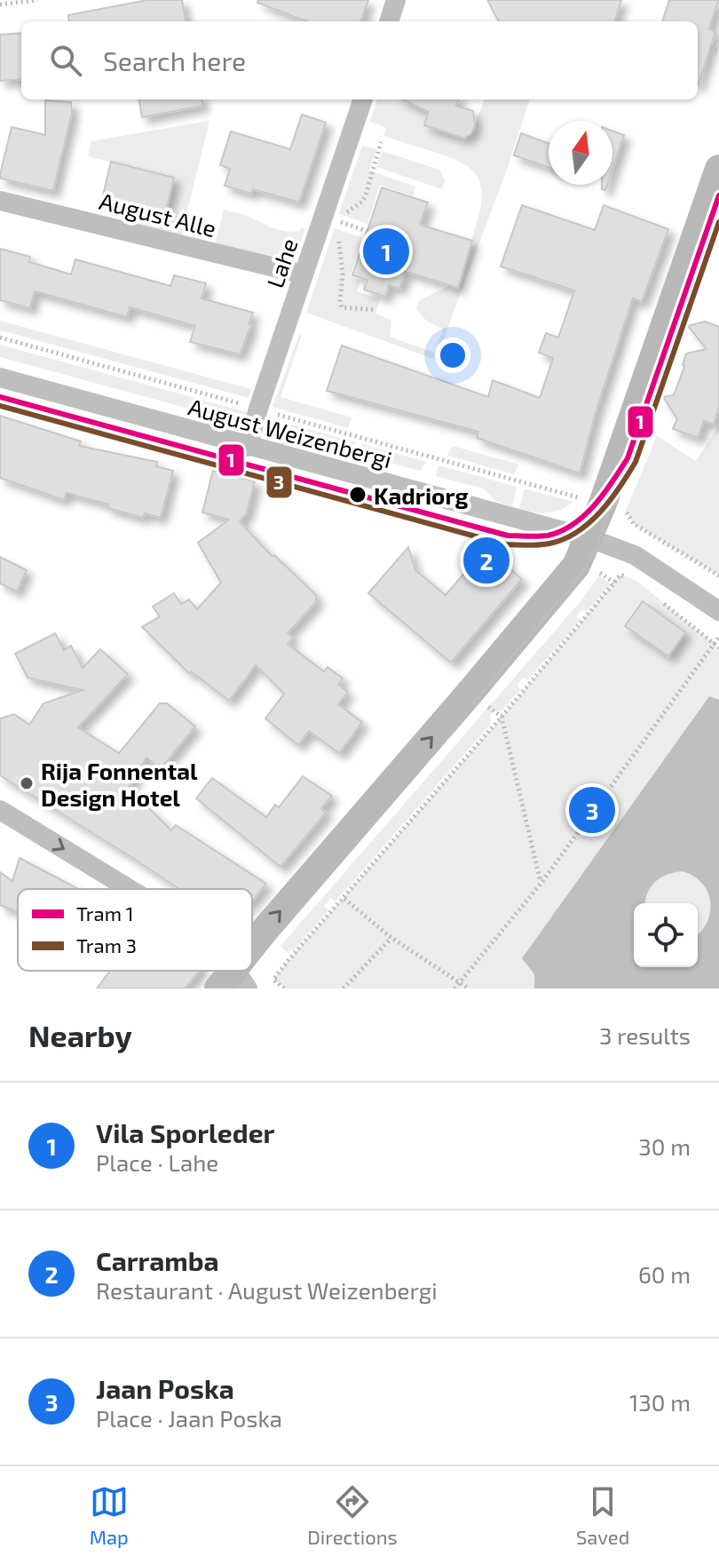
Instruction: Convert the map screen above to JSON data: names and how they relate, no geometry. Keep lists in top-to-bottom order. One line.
{"streets":{"street":["August Alle","Lahe","August Weizenbergi"]},"crossings":[["August Alle","Lahe"],["Lahe","August Weizenbergi"]],"places":["Kadriorg","Rija Fonnental Design Hotel"],"lines":["tram line 1","tram line 3"],"legend":["Tram 1","Tram 3"],"north":"top","page":{"search":"Search here","pins":["1","2","3"],"heading":["Nearby","3 results"],"list":[{"mark":"1","name":"Vila Sporleder","note":"Place · Lahe","value":"30 m"},{"mark":"2","name":"Carramba","note":"Restaurant · August Weizenbergi","value":"60 m"},{"mark":"3","name":"Jaan Poska","note":"Place · Jaan Poska","value":"130 m"}],"nav":["Map","Directions","Saved"]}}
